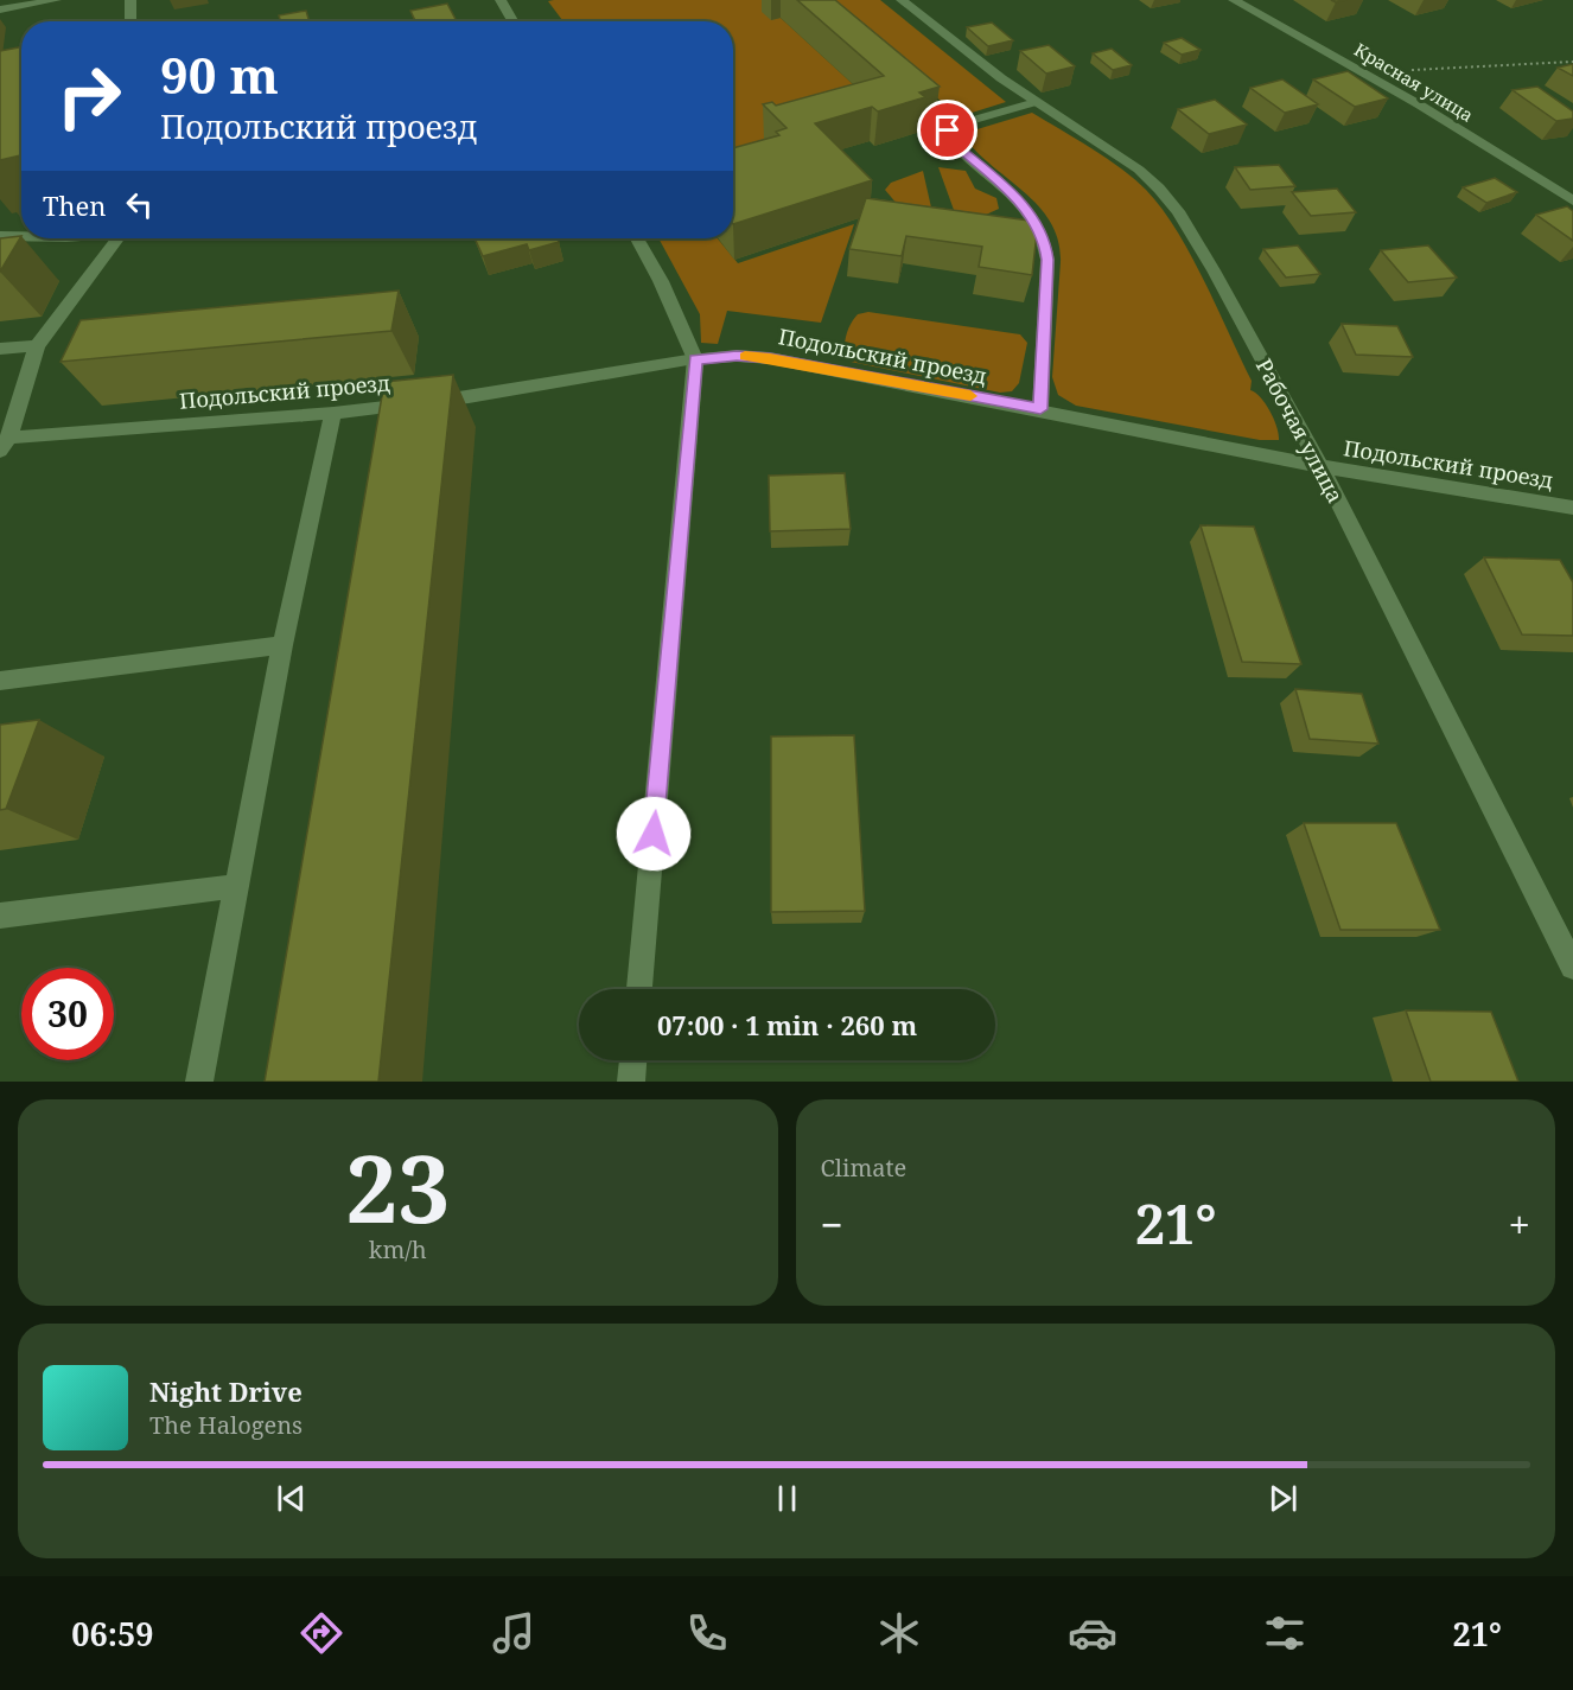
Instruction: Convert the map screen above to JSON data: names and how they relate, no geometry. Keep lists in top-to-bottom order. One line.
{"streets":{"street":["Красная улица","Подольский проезд","Рабочая улица"]},"crossings":[["Подольский проезд","Рабочая улица"]],"page":{"turn":["90 m","Подольский проезд"],"then":"Then","limit":"30","trip":"07:00 · 1 min · 260 m","tile":[["23","km/h"],"Climate"],"heat":["−","21°","+"],"song":["Night Drive","The Halogens"],"tabs":["06:59","21°"]}}
